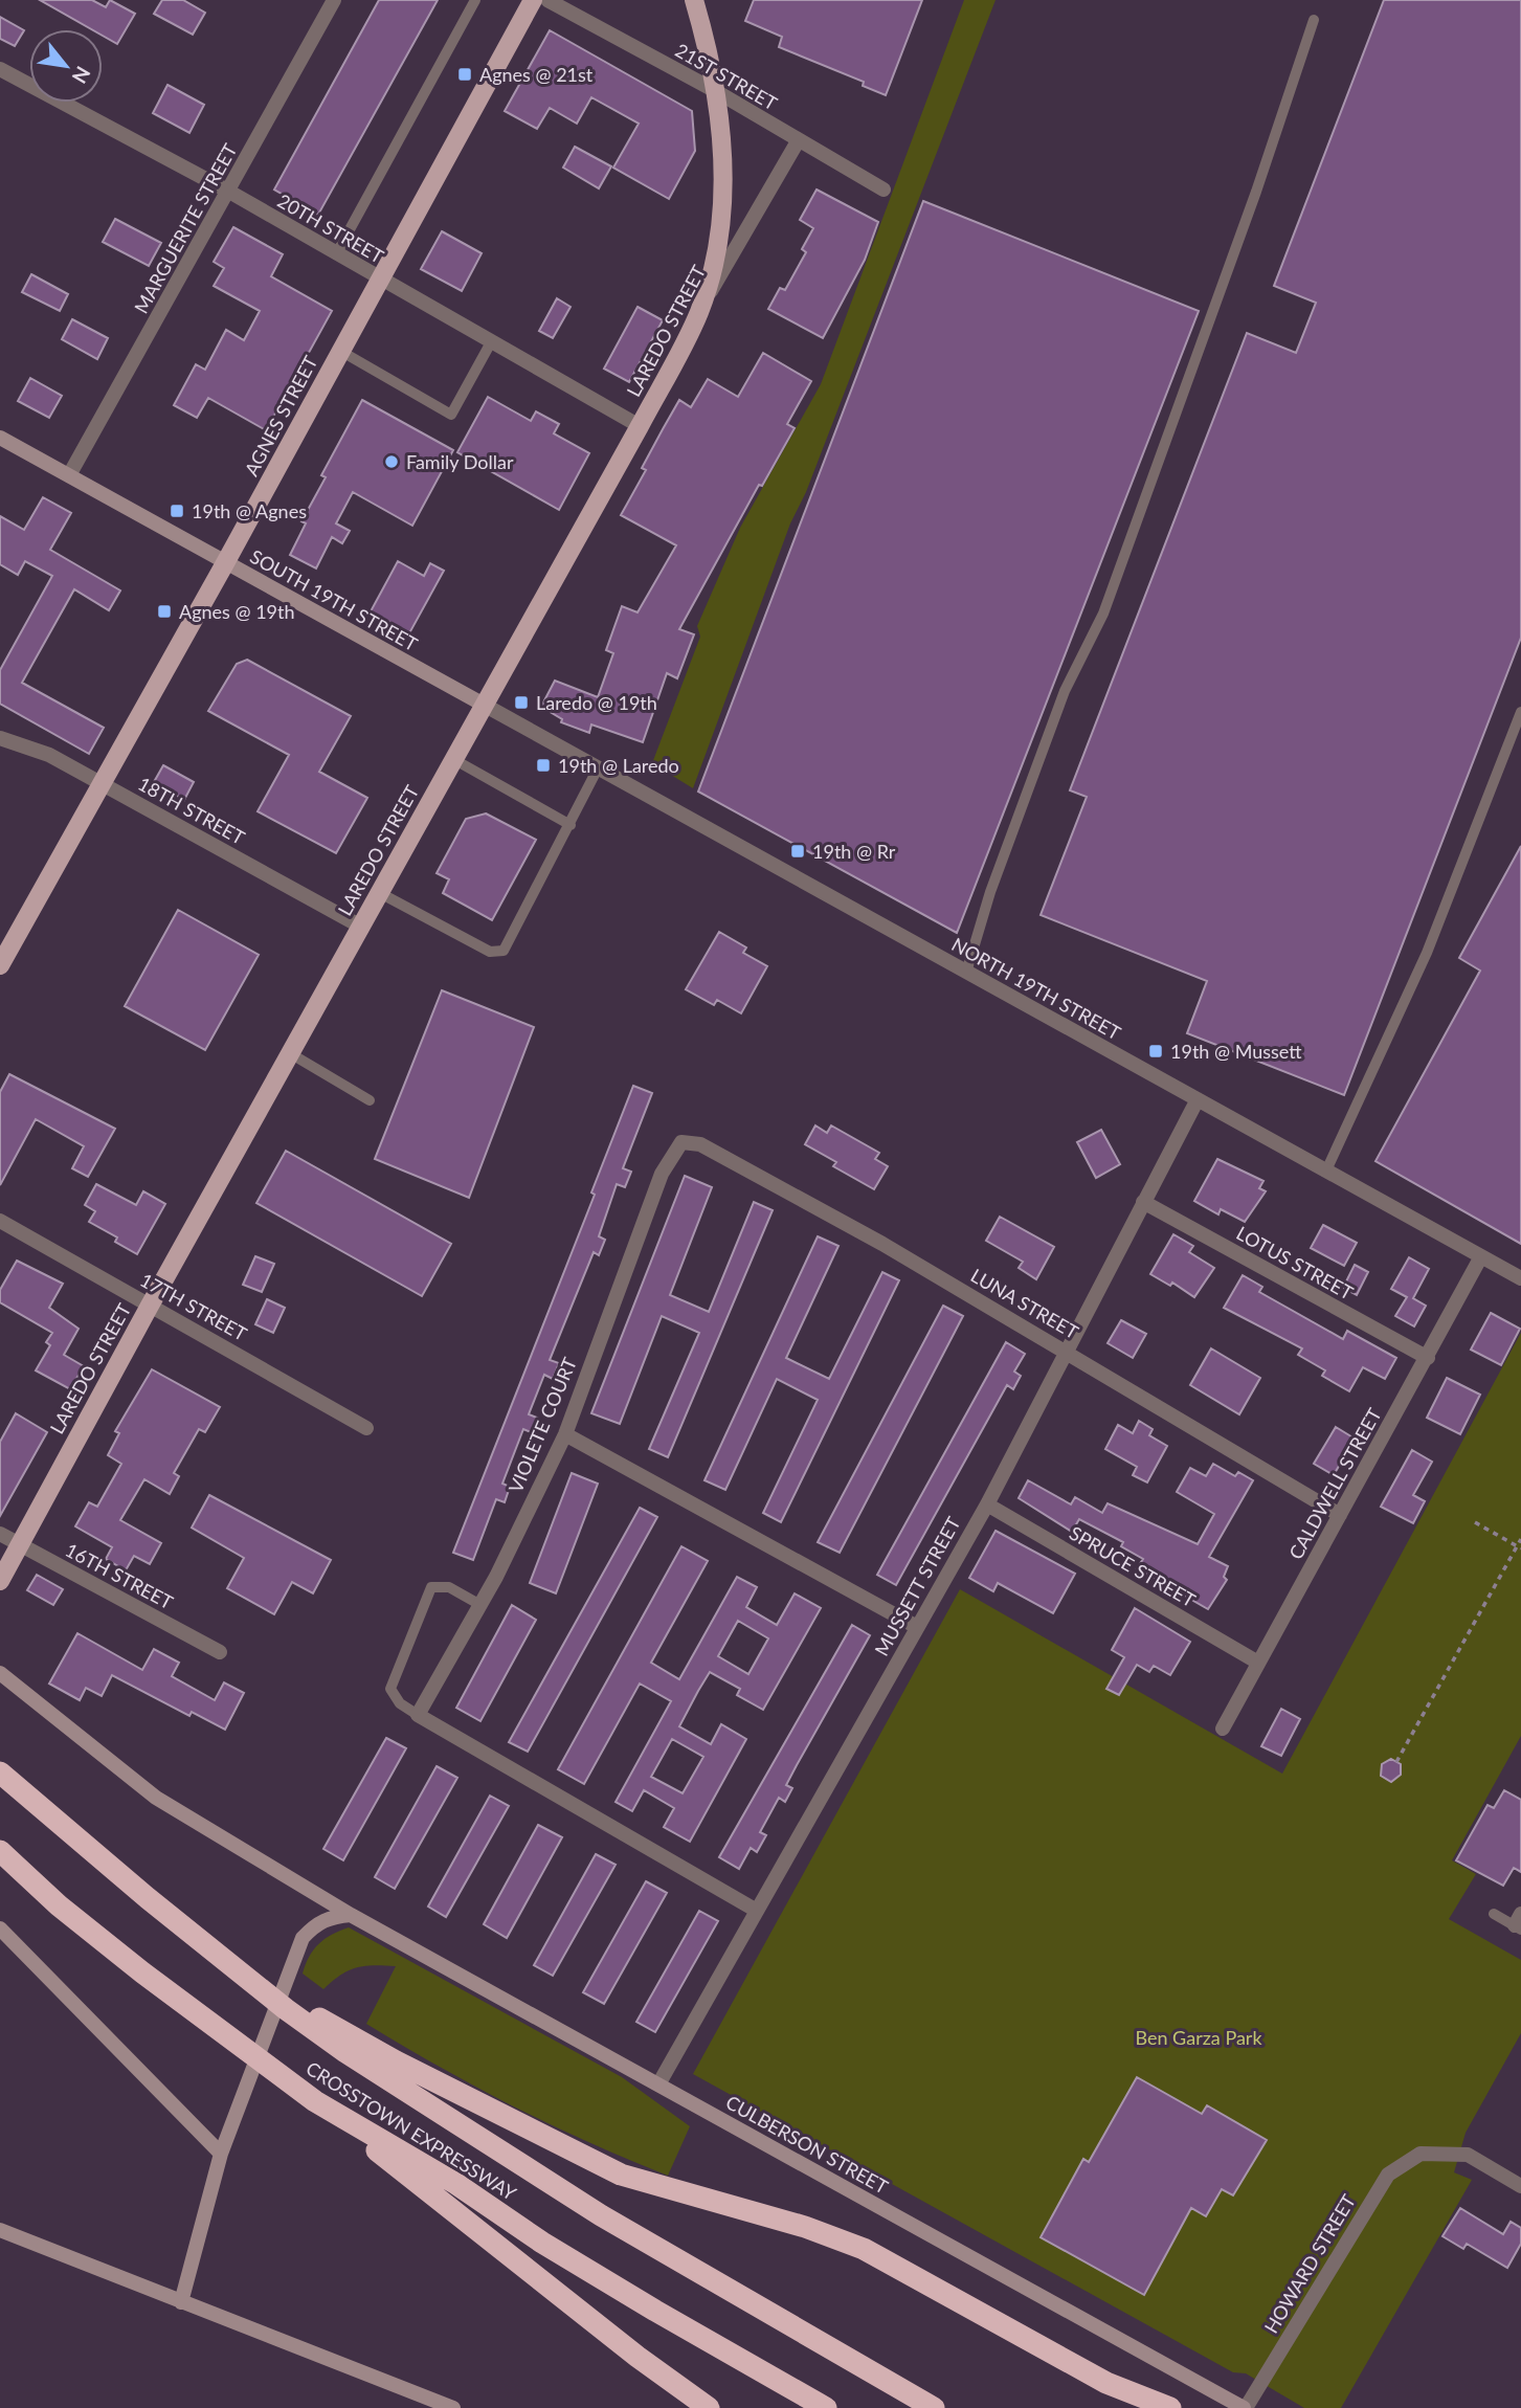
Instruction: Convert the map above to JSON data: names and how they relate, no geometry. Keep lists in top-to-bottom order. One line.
{"streets":{"highway":["CROSSTOWN EXPRESSWAY"],"main road":["LAREDO STREET","AGNES STREET","SOUTH 19TH STREET","CULBERSON STREET"],"street":["21ST STREET","MARGUERITE STREET","20TH STREET","18TH STREET","NORTH 19TH STREET","LOTUS STREET","LUNA STREET","17TH STREET","VIOLETE COURT","CALDWELL STREET","SPRUCE STREET","16TH STREET","MUSSETT STREET","HOWARD STREET"]},"crossings":[["21ST STREET","LAREDO STREET"],["MARGUERITE STREET","20TH STREET"],["MARGUERITE STREET","SOUTH 19TH STREET"],["20TH STREET","LAREDO STREET"],["20TH STREET","AGNES STREET"],["LAREDO STREET","SOUTH 19TH STREET"],["LAREDO STREET","18TH STREET"],["LAREDO STREET","17TH STREET"],["LAREDO STREET","16TH STREET"],["AGNES STREET","SOUTH 19TH STREET"],["AGNES STREET","18TH STREET"],["SOUTH 19TH STREET","NORTH 19TH STREET"],["NORTH 19TH STREET","CALDWELL STREET"],["NORTH 19TH STREET","MUSSETT STREET"],["LOTUS STREET","CALDWELL STREET"],["LOTUS STREET","MUSSETT STREET"],["LUNA STREET","VIOLETE COURT"],["LUNA STREET","CALDWELL STREET"],["LUNA STREET","MUSSETT STREET"],["CALDWELL STREET","SPRUCE STREET"],["SPRUCE STREET","MUSSETT STREET"],["MUSSETT STREET","CULBERSON STREET"],["CULBERSON STREET","HOWARD STREET"]],"parks":["Ben Garza Park"],"places":{"transit":["Agnes @ 21st","19th @ Agnes","Agnes @ 19th","Laredo @ 19th","19th @ Laredo","19th @ Rr","19th @ Mussett"],"other":["Family Dollar"]},"north":"bottom right"}
